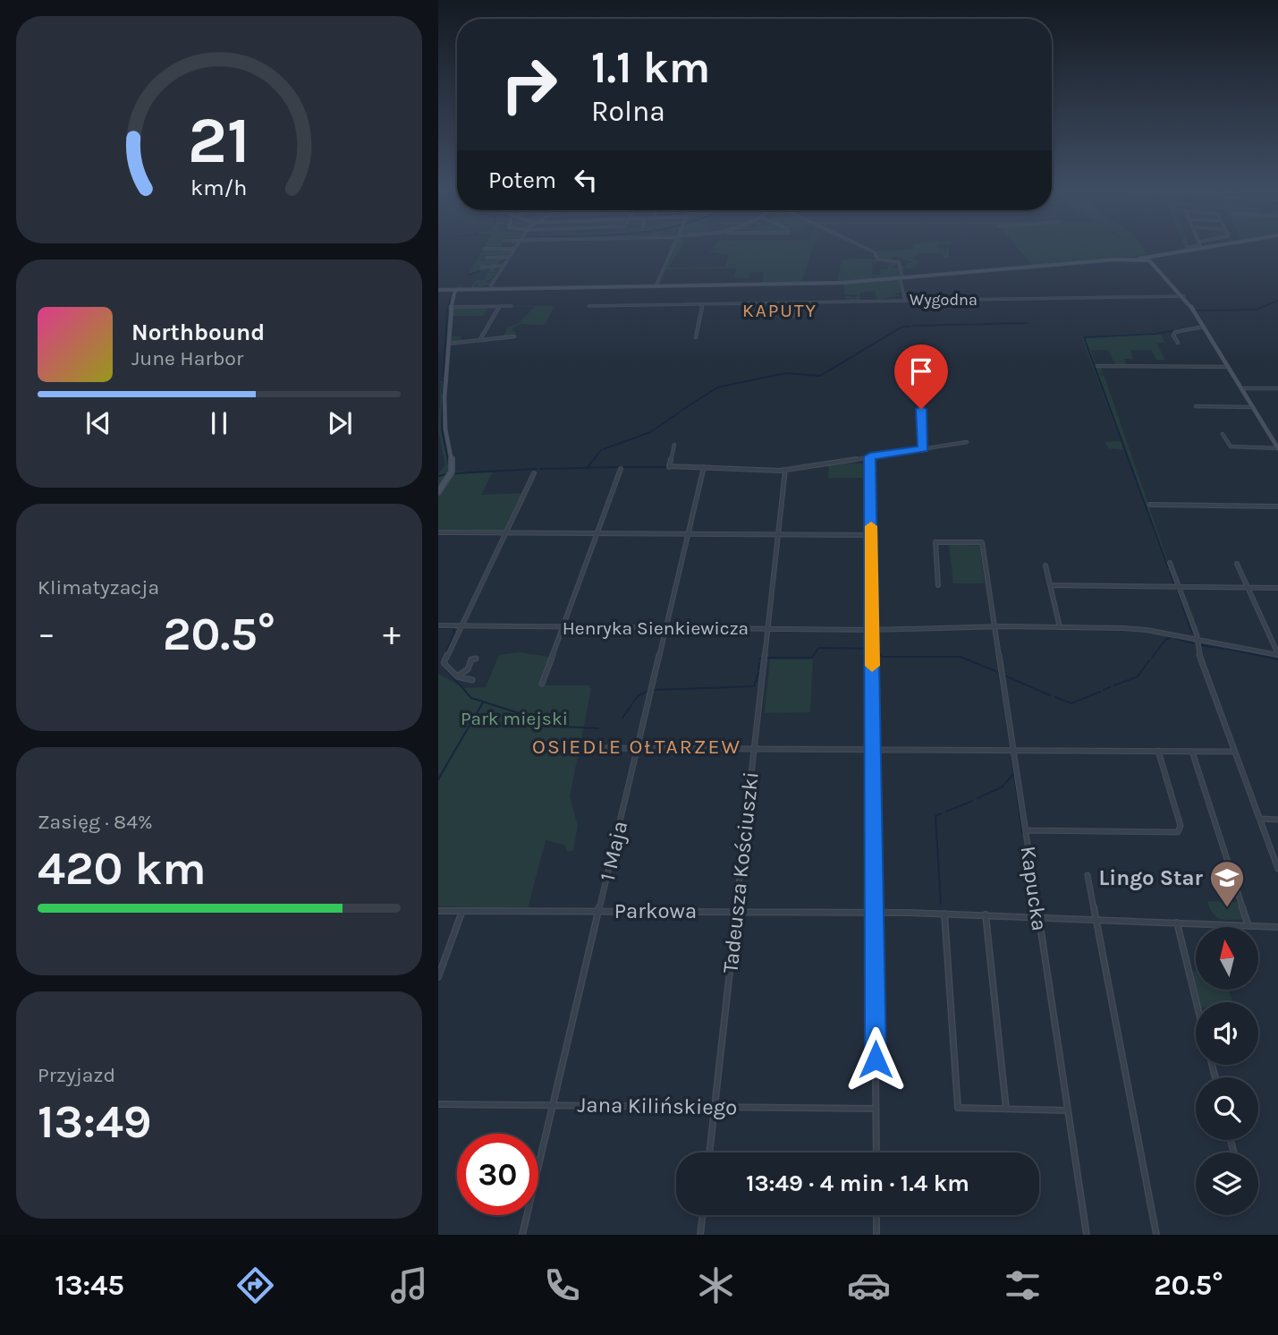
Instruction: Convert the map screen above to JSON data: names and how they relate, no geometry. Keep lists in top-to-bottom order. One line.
{"streets":{"street":["Wygodna","Henryka Sienkiewicza","1 Maja","Tadeusza Kościuszki","Kapucka","Parkowa","Jana Kilińskiego"]},"crossings":[["Henryka Sienkiewicza","1 Maja"],["Henryka Sienkiewicza","Tadeusza Kościuszki"],["Henryka Sienkiewicza","Kapucka"],["1 Maja","Parkowa"],["1 Maja","Jana Kilińskiego"],["Tadeusza Kościuszki","Parkowa"],["Tadeusza Kościuszki","Jana Kilińskiego"],["Kapucka","Parkowa"]],"districts":["KAPUTY","OSIEDLE OŁTARZEW"],"parks":["Park miejski"],"places":{"school or university":["Lingo Star"]},"north":"top","page":{"turn":["1.1 km","Rolna"],"then":"Potem","song":["Northbound","June Harbor"],"tile":["Klimatyzacja",["Zasięg · 84%","420 km"],["Przyjazd","13:49"]],"heat":["−","20.5°","+"],"limit":"30","trip":"13:49 · 4 min · 1.4 km","tabs":["13:45","20.5°"],"gauge":["21","km/h"]}}
